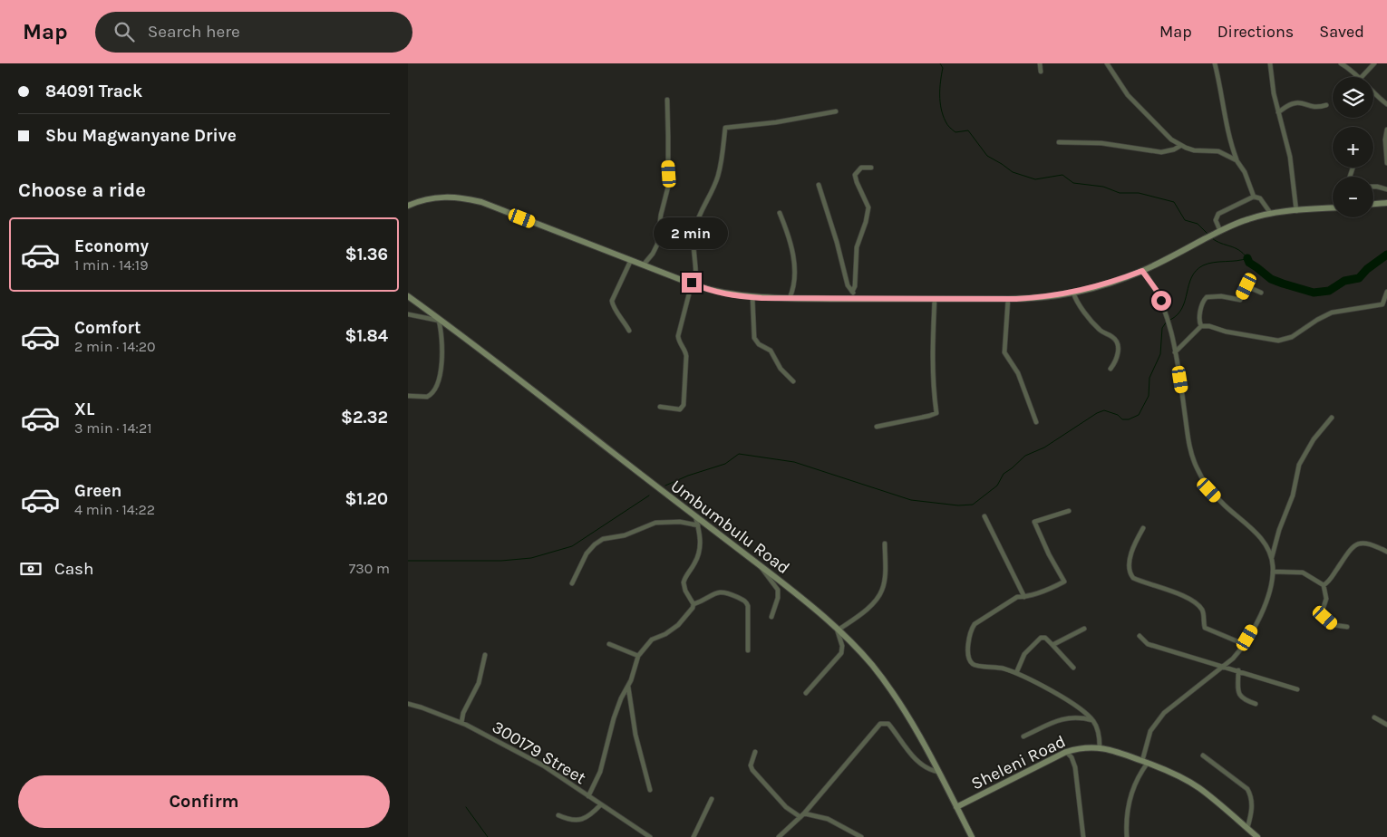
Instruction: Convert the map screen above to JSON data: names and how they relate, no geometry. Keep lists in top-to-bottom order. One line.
{"streets":{"main road":["Umbumbulu Road","Sheleni Road"],"street":["300179 Street"]},"crossings":[["Umbumbulu Road","Sheleni Road"]],"page":{"header":"Map","search":"Search here","nav":["Map","Directions","Saved"],"banner":["84091 Track","Sbu Magwanyane Drive"],"map_buttons":["+","−"],"heading":"Choose a ride","list":[{"name":"Economy","note":"1 min · 14:19","value":"$1.36"},{"name":"Comfort","note":"2 min · 14:20","value":"$1.84"},{"name":"XL","note":"3 min · 14:21","value":"$2.32"},{"name":"Green","note":"4 min · 14:22","value":"$1.20"}],"bubble":"2 min","pay":["Cash","730 m"],"buttons":"Confirm"}}
